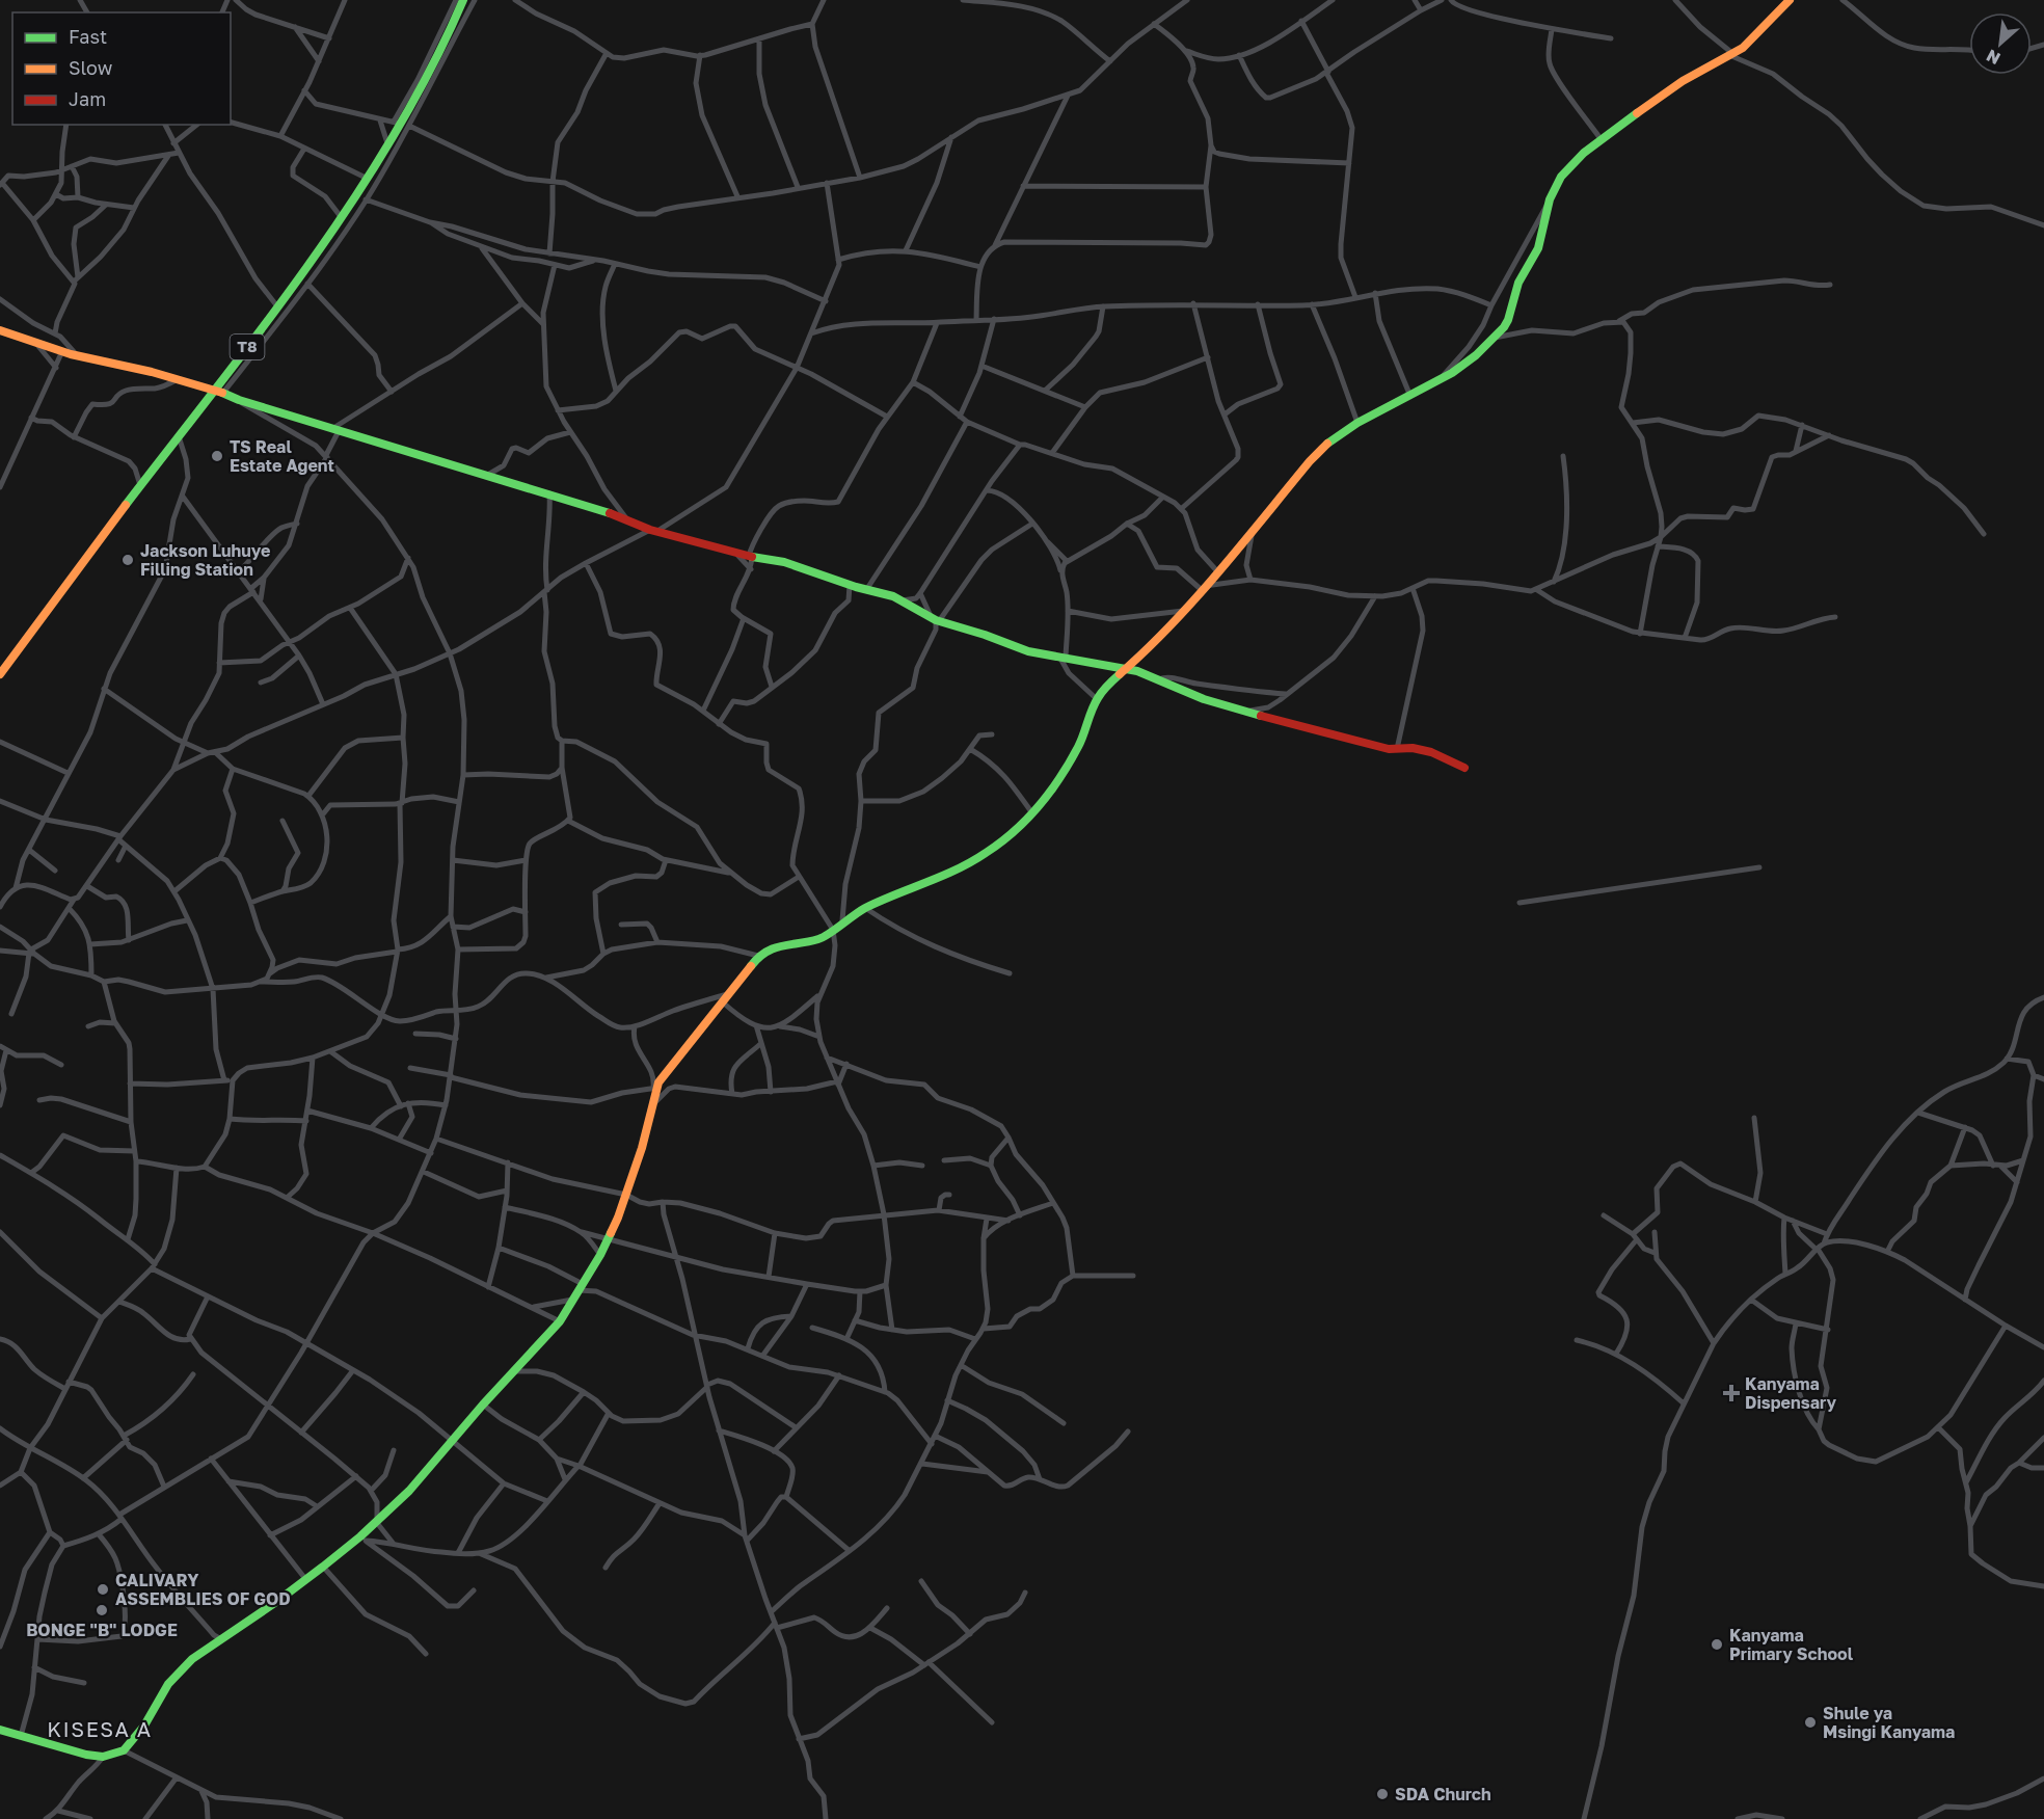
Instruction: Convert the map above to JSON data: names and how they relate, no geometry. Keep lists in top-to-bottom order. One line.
{"streets":{"street":["T8"]},"districts":["KISESA A"],"places":{"other":["TS Real Estate Agent","Jackson Luhuye Filling Station","CALIVARY ASSEMBLIES OF GOD","BONGE \"B\" LODGE","Kanyama Primary School","Shule ya Msingi Kanyama","SDA Church"],"health":["Kanyama Dispensary"]},"legend":["Fast","Slow","Jam"],"north":"bottom left"}
